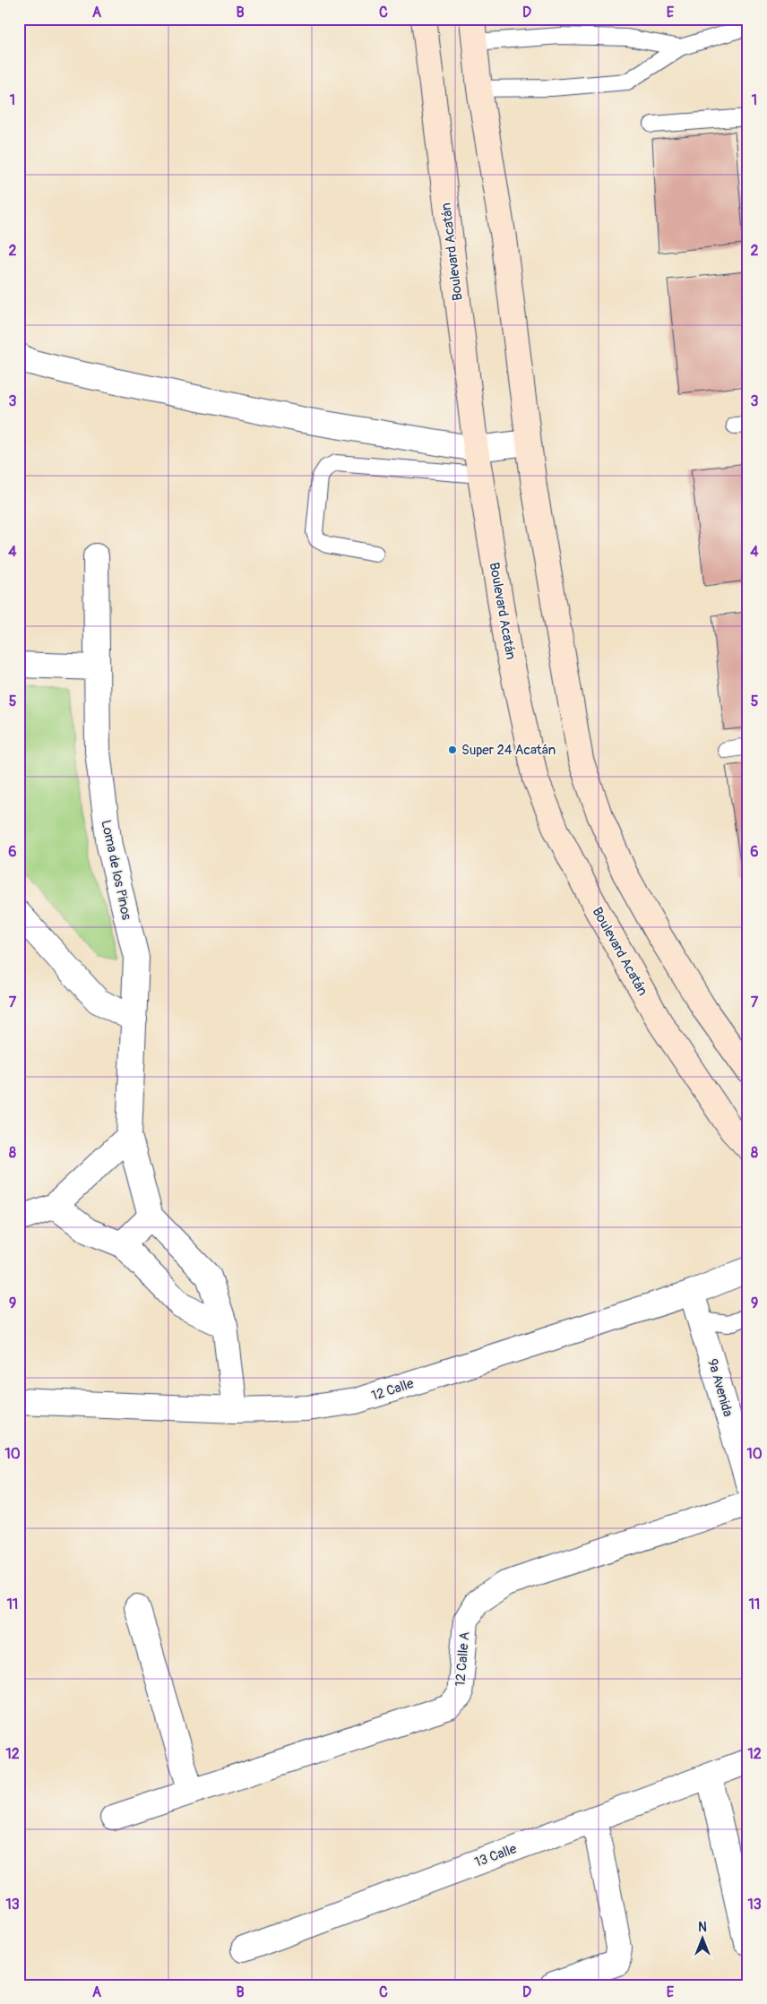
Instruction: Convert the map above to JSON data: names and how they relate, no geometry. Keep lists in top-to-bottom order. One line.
{"streets":{"main road":["Boulevard Acatán"],"street":["Loma de los Pinos","9a Avenida","12 Calle","12 Calle A","13 Calle"]},"crossings":[["Loma de los Pinos","12 Calle"],["9a Avenida","12 Calle"]],"places":["Super 24 Acatán"],"north":"top","grid":{"columns":["A","B","C","D","E"],"rows":["1","2","3","4","5","6","7","8","9","10","11","12","13"]}}
